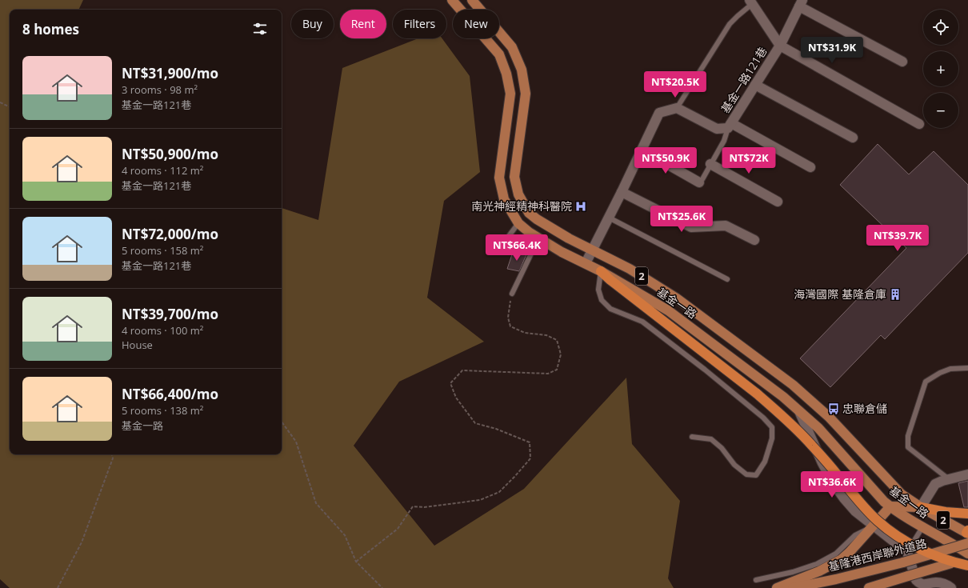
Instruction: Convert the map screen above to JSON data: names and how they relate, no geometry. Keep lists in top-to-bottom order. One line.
{"streets":{"main road":["2","基金一路","基隆港西岸聯外道路"],"street":["基金一路121巷"]},"crossings":[["基金一路","基隆港西岸聯外道路"]],"places":{"hospital":["南光神經精神科醫院"],"building":["海灣國際 基隆倉庫"],"bus stop":["忠聯倉儲"]},"page":{"map_buttons":["+","−"],"chip":["Buy","Rent","Filters","New"],"heading":"8 homes","price":["NT$31.9K","NT$20.5K","NT$50.9K","NT$72K","NT$25.6K","NT$39.7K","NT$66.4K","NT$36.6K"],"list":[{"name":"NT$31,900/mo","note":"3 rooms · 98 m² · 基金一路121巷"},{"name":"NT$50,900/mo","note":"4 rooms · 112 m² · 基金一路121巷"},{"name":"NT$72,000/mo","note":"5 rooms · 158 m² · 基金一路121巷"},{"name":"NT$39,700/mo","note":"4 rooms · 100 m² · House"},{"name":"NT$66,400/mo","note":"5 rooms · 138 m² · 基金一路"}]}}
